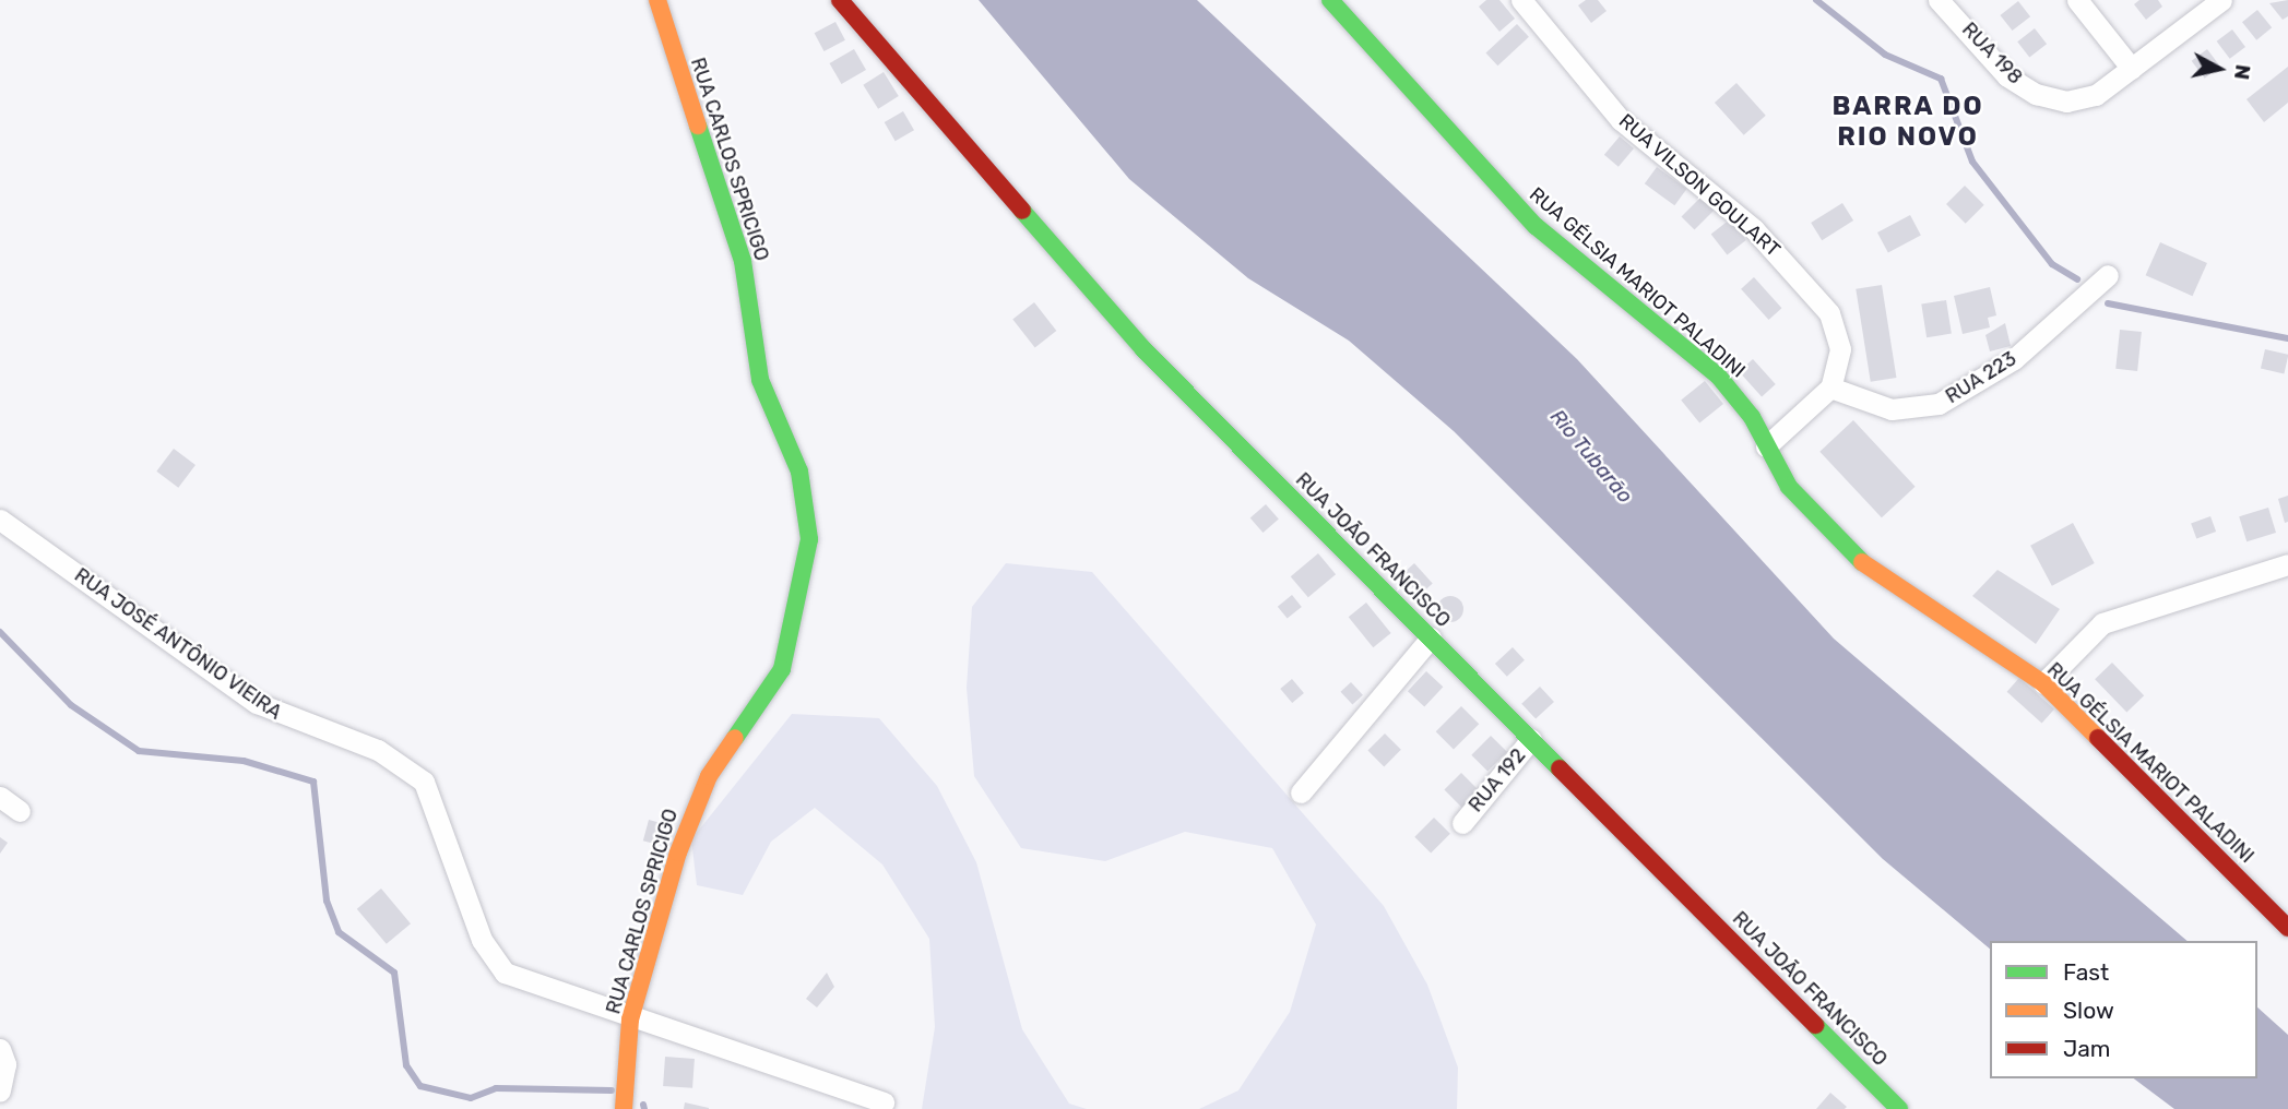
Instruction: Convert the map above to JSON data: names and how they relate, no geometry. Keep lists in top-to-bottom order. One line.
{"streets":{"street":["RUA 198","RUA CARLOS SPRICIGO","RUA VILSON GOULART","RUA GÉLSIA MARIOT PALADINI","RUA 223","RUA JOÃO FRANCISCO","RUA JOSÉ ANTÔNIO VIEIRA","RUA 192"]},"crossings":[["RUA CARLOS SPRICIGO","RUA JOSÉ ANTÔNIO VIEIRA"],["RUA VILSON GOULART","RUA 223"],["RUA JOÃO FRANCISCO","RUA 192"]],"districts":["BARRA DO RIO NOVO"],"water":["Rio Tubarão"],"legend":["Fast","Slow","Jam"],"north":"right"}
